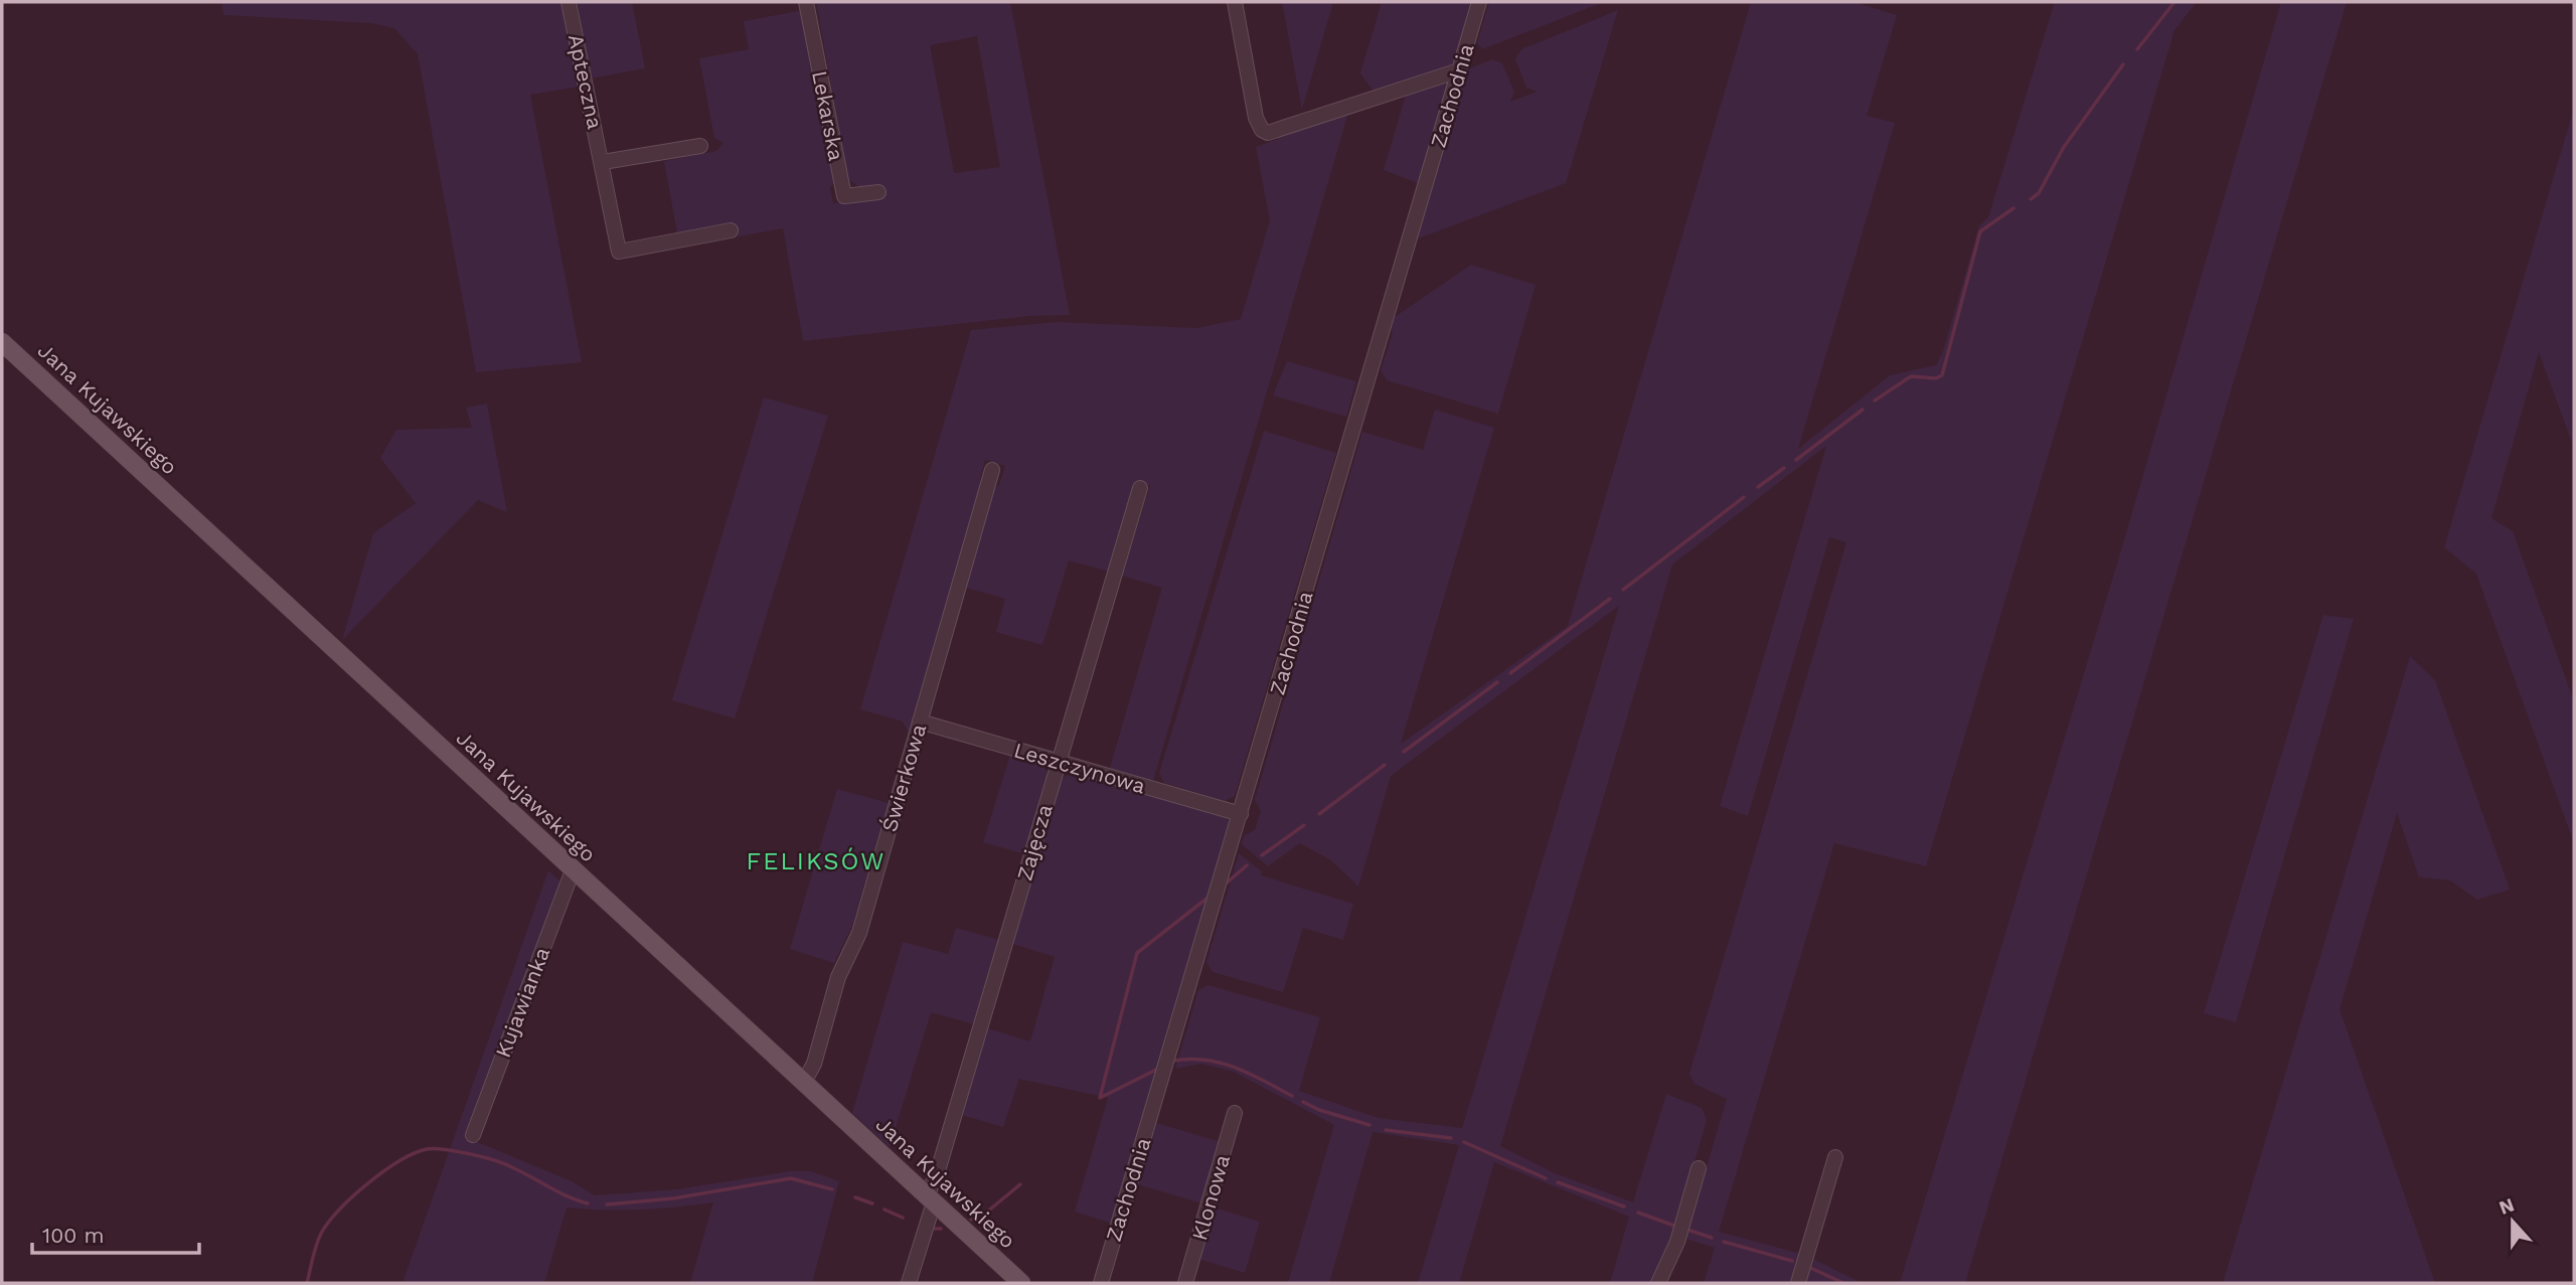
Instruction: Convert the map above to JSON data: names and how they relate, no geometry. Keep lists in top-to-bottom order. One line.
{"streets":{"main road":["Jana Kujawskiego"],"street":["Apteczna","Zachodnia","Lekarska","Leszczynowa","Świerkowa","Zajęcza","Kujawianka","Klonowa"]},"crossings":[["Zachodnia","Leszczynowa"],["Jana Kujawskiego","Świerkowa"],["Jana Kujawskiego","Zajęcza"],["Jana Kujawskiego","Kujawianka"],["Leszczynowa","Świerkowa"],["Leszczynowa","Zajęcza"]],"districts":["FELIKSÓW"],"scale_bar":"100 m","north":"top"}
